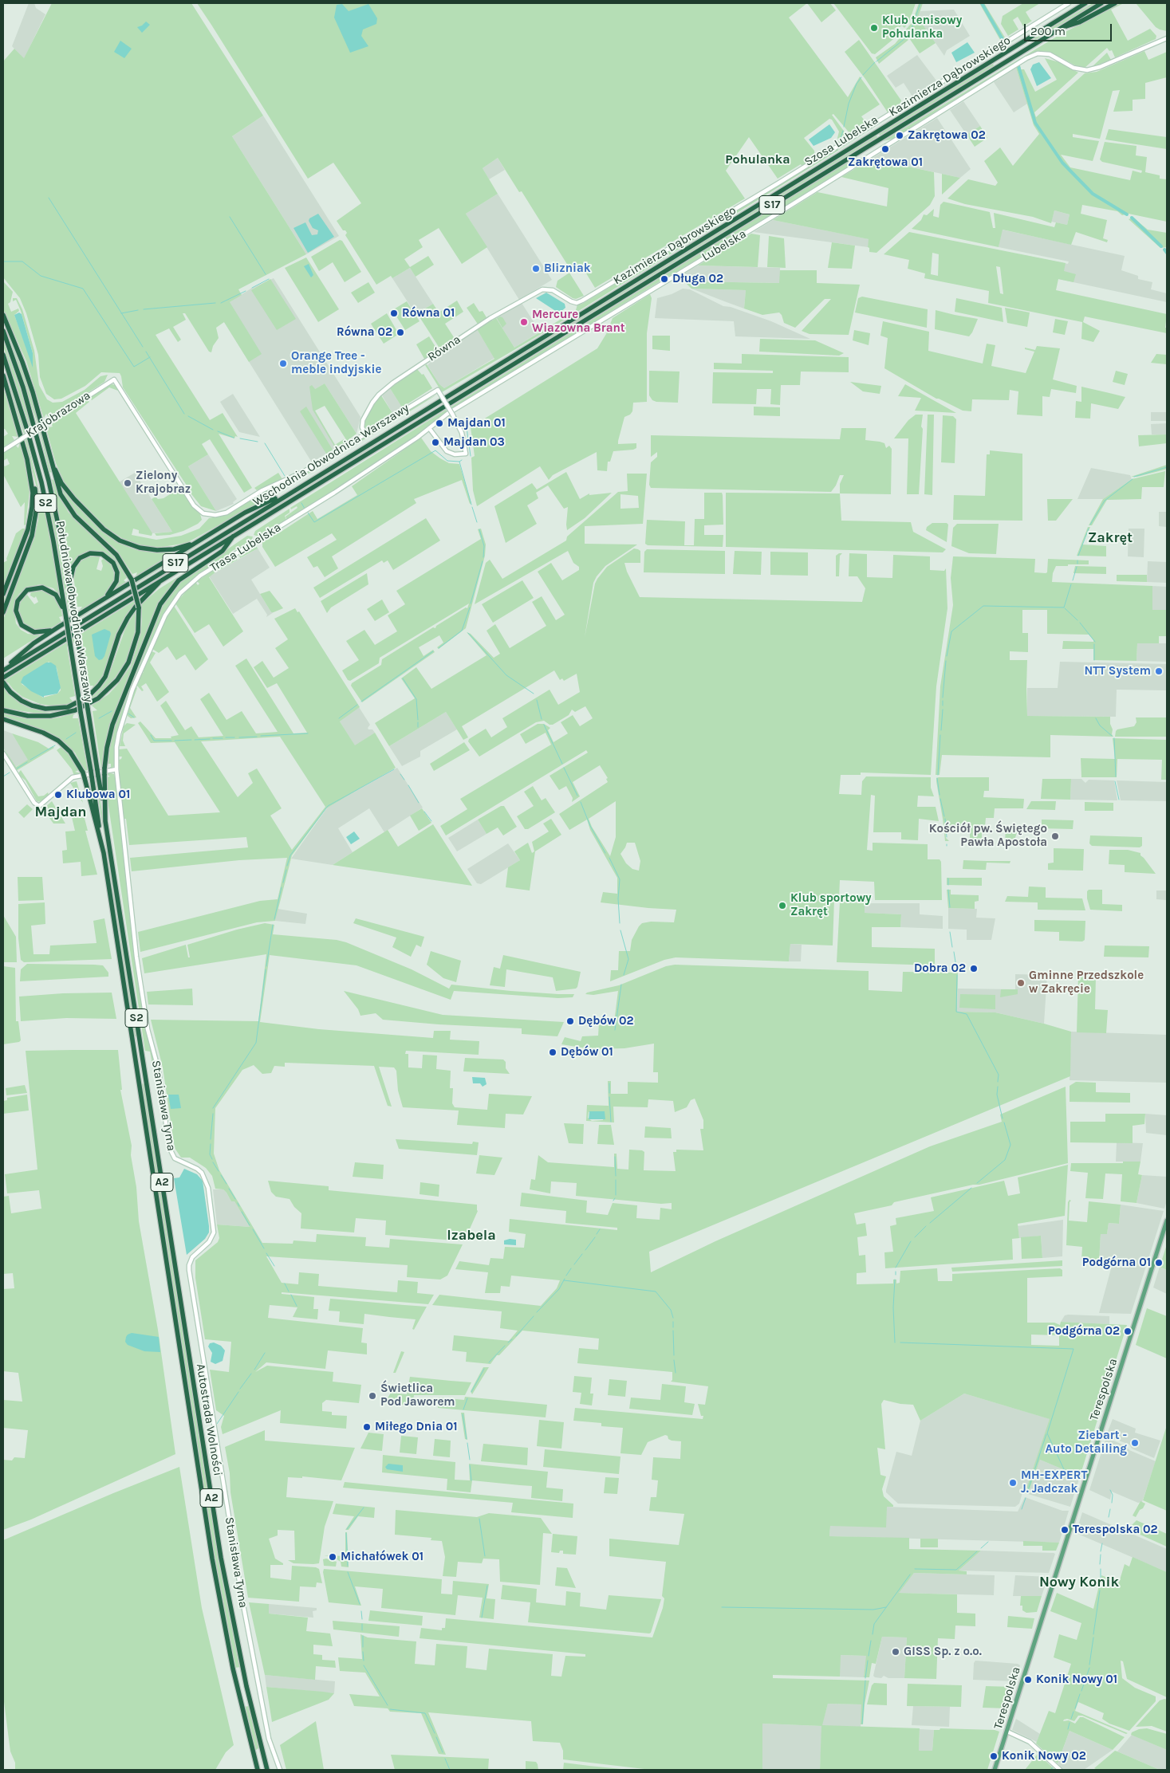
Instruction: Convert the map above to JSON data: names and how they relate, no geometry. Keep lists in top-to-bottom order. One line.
{"streets":{"highway":["Szosa Lubelska","S17","Wschodnia Obwodnica Warszawy","S2","Południowa Obwodnica Warszawy","A2","Autostrada Wolności"],"main road":["Terespolska"],"street":["Kazimierza Dąbrowskiego","Lubelska","Równa","Krajobrazowa","Trasa Lubelska","Stanisława Tyma"]},"crossings":[["Kazimierza Dąbrowskiego","Równa"],["Szosa Lubelska","S17"],["Szosa Lubelska","Wschodnia Obwodnica Warszawy"],["S17","Wschodnia Obwodnica Warszawy"],["Lubelska","Trasa Lubelska"],["Równa","Krajobrazowa"],["S2","Południowa Obwodnica Warszawy"],["S2","Autostrada Wolności"],["Trasa Lubelska","Stanisława Tyma"]],"districts":["Pohulanka","Zakręt","Majdan","Izabela","Nowy Konik"],"places":["Klub tenisowy Pohulanka","Zakrętowa 02","Zakrętowa 01","Blizniak","Długa 02","Równa 01","Mercure Wiazowna Brant","Równa 02","Orange Tree - meble indyjskie","Majdan 01","Majdan 03","Zielony Krajobraz","NTT System","Klubowa 01","Kościół pw. Świętego Pawła Apostoła","Klub sportowy Zakręt","Dobra 02","Gminne Przedszkole w Zakręcie","Dębów 02","Dębów 01","Podgórna 01","Podgórna 02","Świetlica Pod Jaworem","Miłego Dnia 01","Ziebart - Auto Detailing","MH-EXPERT J. Jadczak","Terespolska 02","Michałówek 01","GISS Sp. z o.o.","Konik Nowy 01","Konik Nowy 02"],"scale_bar":"200 m"}
